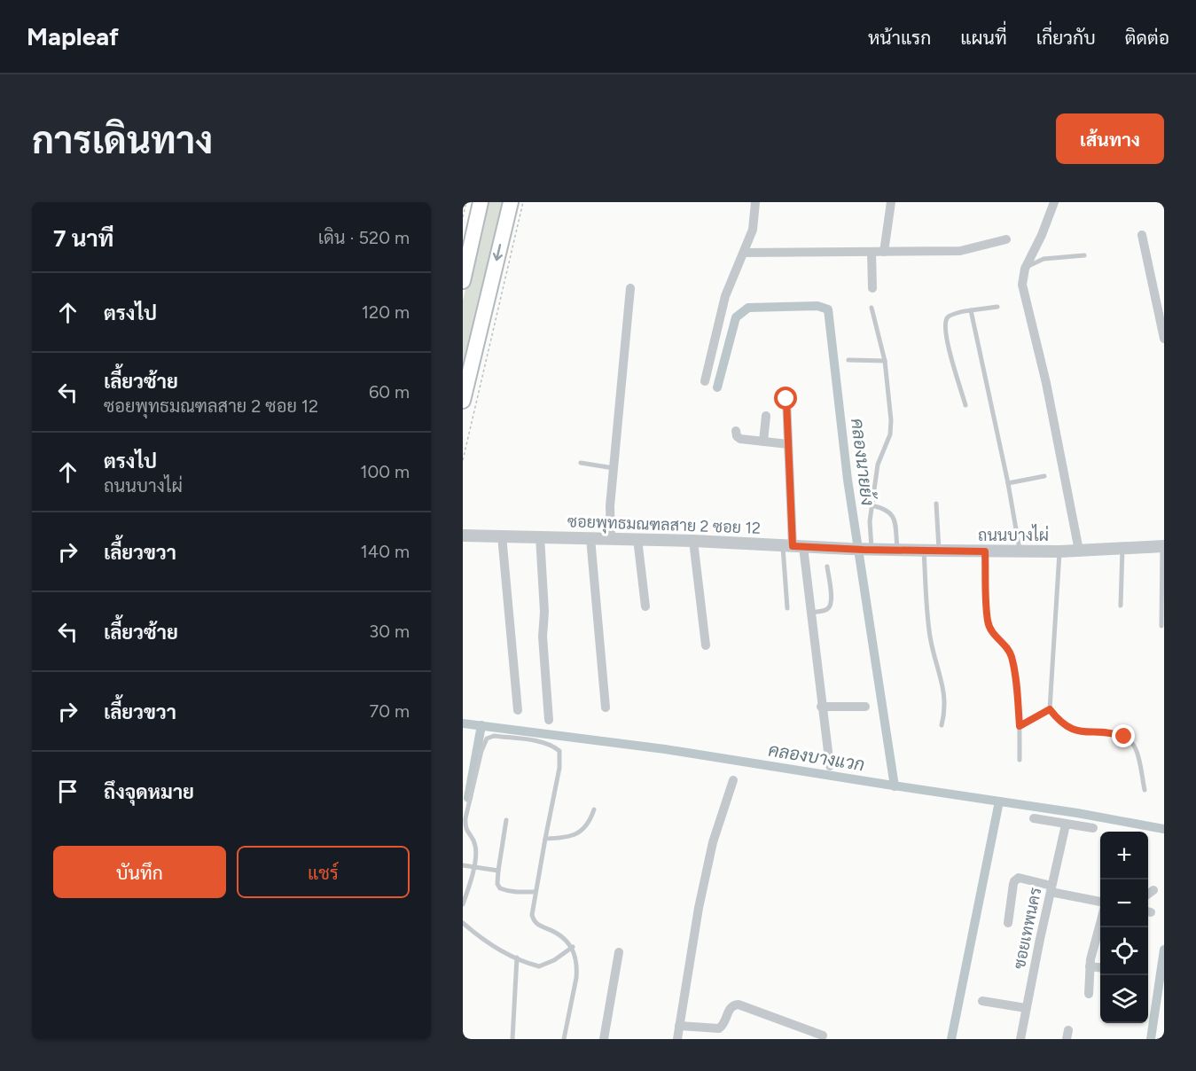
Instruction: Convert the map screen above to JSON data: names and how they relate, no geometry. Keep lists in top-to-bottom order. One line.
{"streets":{"street":["ซอยพุทธมณฑลสาย 2 ซอย 12","ถนนบางไผ่","ซอยเทพนคร"]},"crossings":[["ซอยพุทธมณฑลสาย 2 ซอย 12","ถนนบางไผ่"]],"water":["คลองนายย้ง","คลองบางแวก"],"page":{"header":"Mapleaf","nav":["หน้าแรก","แผนที่","เกี่ยวกับ","ติดต่อ"],"title":"การเดินทาง","buttons":["เส้นทาง",["บันทึก","แชร์"]],"heading":["7 นาที","เดิน · 520 m"],"list":[["ตรงไป","120 m"],["เลี้ยวซ้าย","ซอยพุทธมณฑลสาย 2 ซอย 12","60 m"],["ตรงไป","ถนนบางไผ่","100 m"],["เลี้ยวขวา","140 m"],["เลี้ยวซ้าย","30 m"],["เลี้ยวขวา","70 m"],"ถึงจุดหมาย"],"map_buttons":["+","−"]}}
